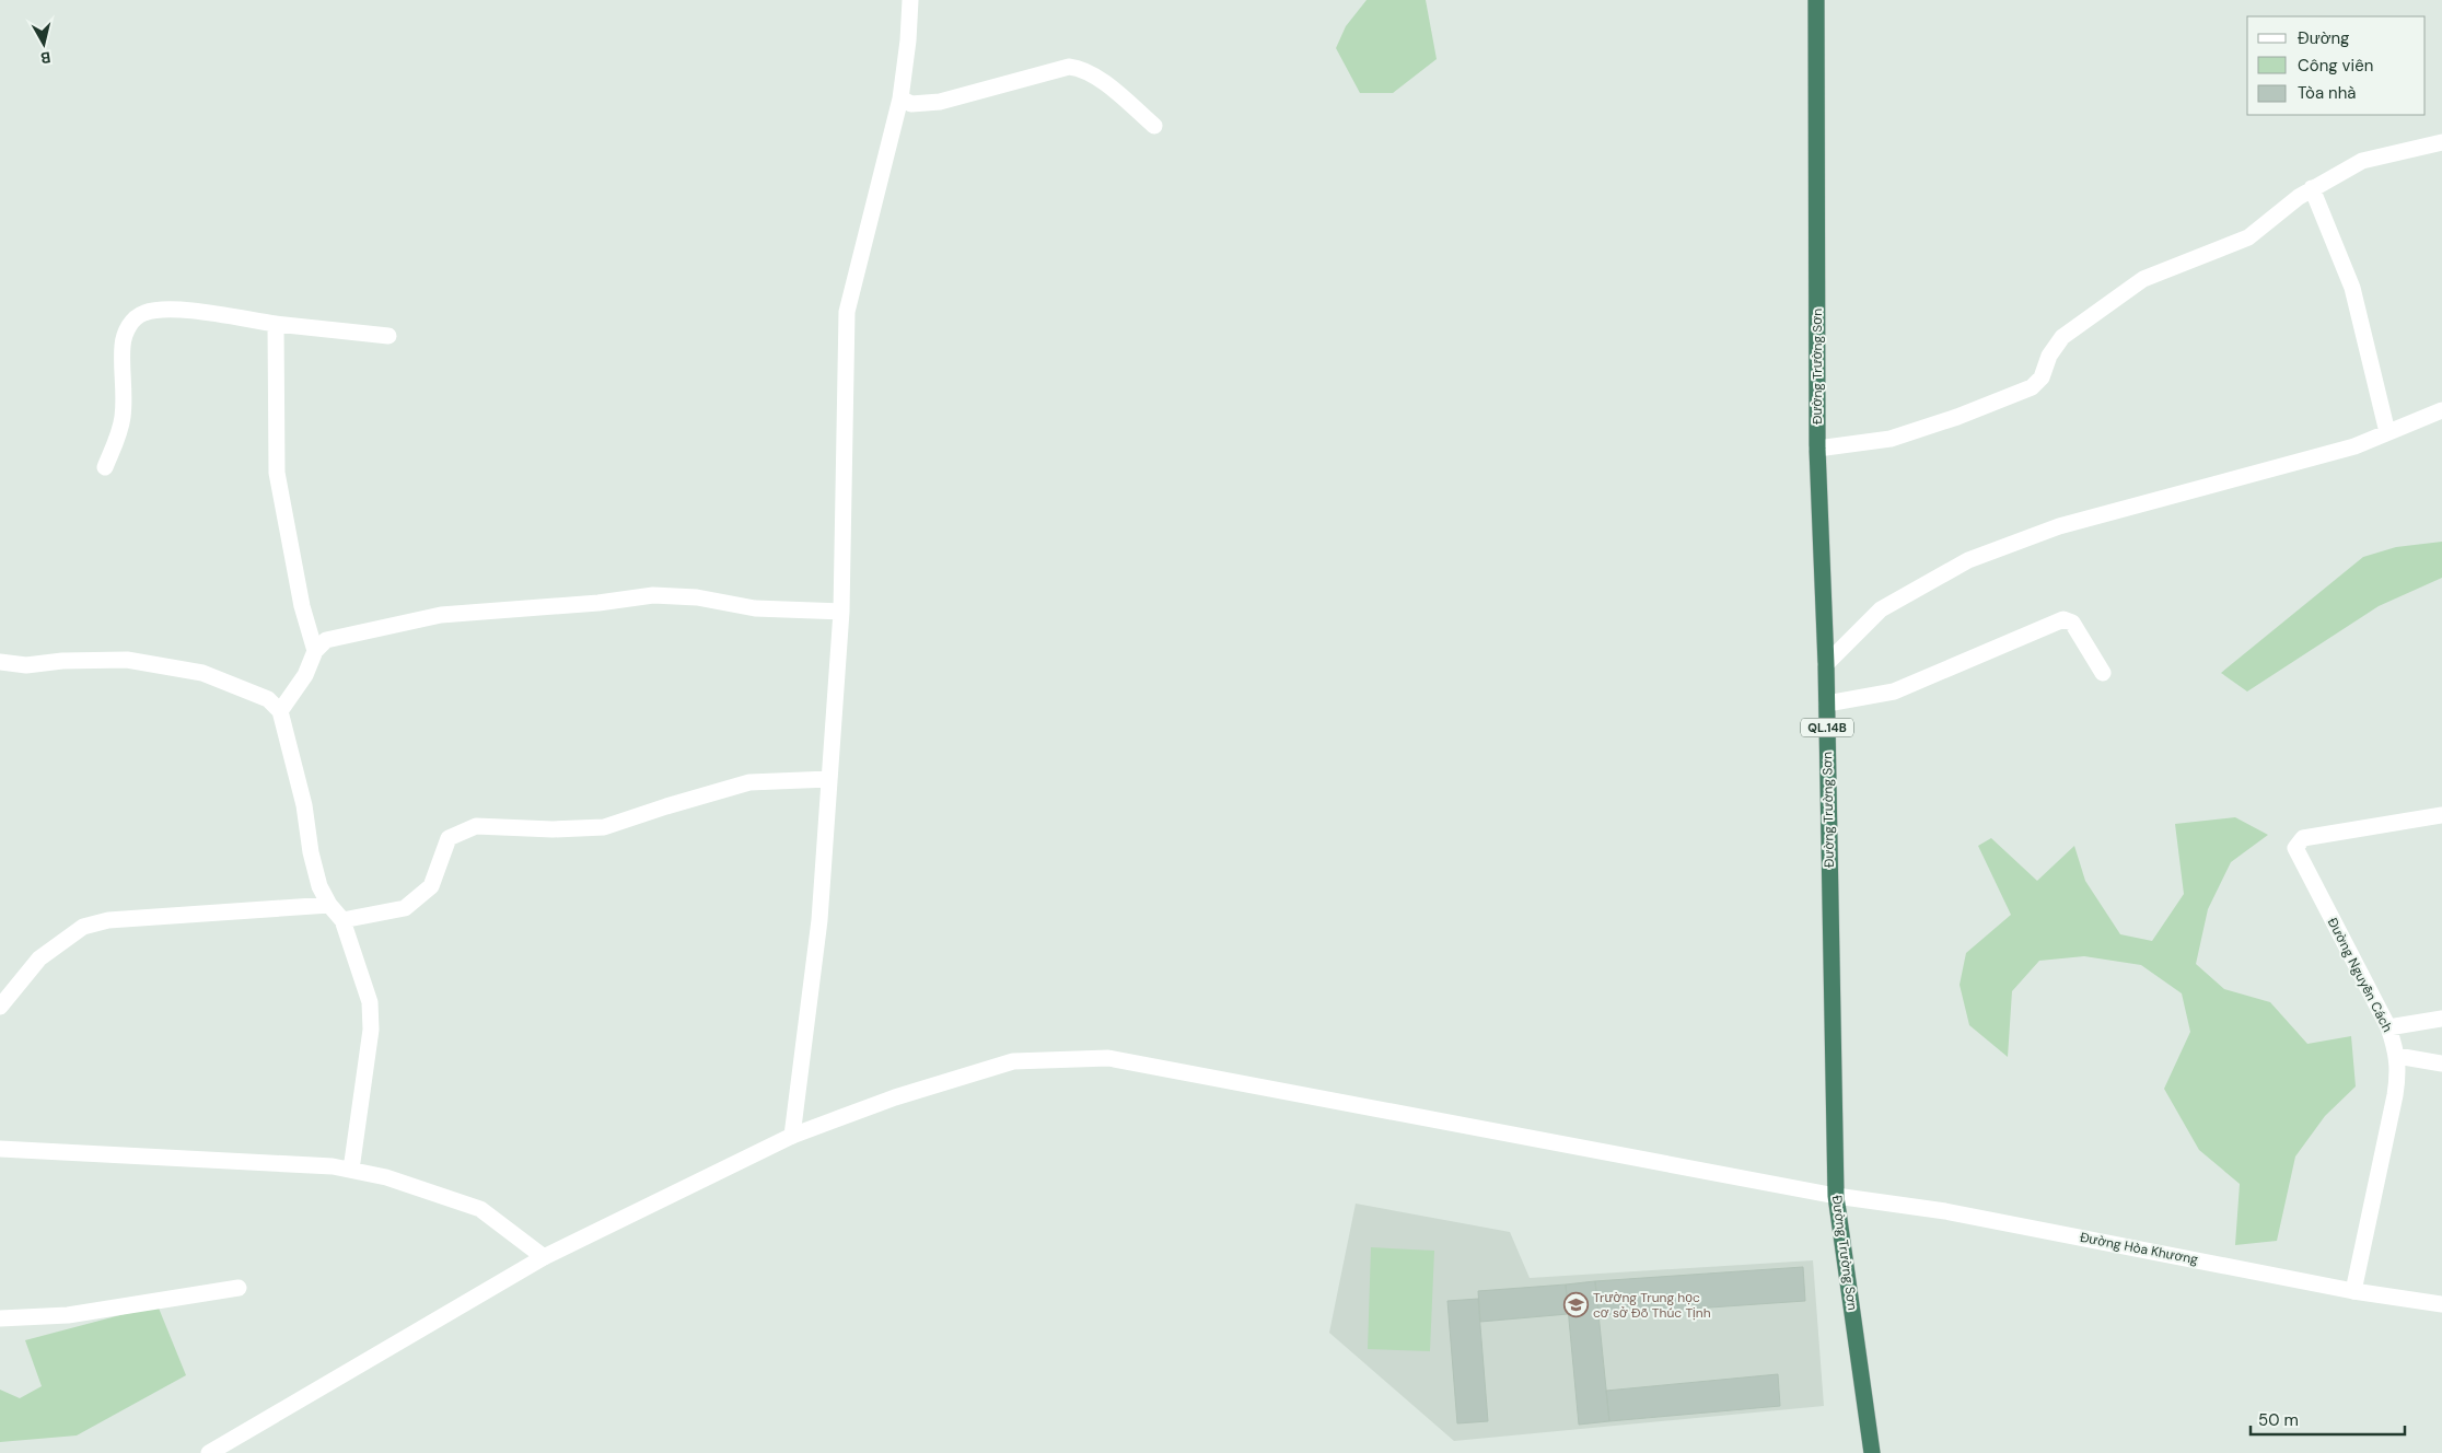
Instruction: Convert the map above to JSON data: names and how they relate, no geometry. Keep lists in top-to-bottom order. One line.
{"streets":{"highway":["Đường Trường Sơn","QL.14B"],"street":["Đường Nguyễn Cách","Đường Hòa Khương"]},"crossings":[["Đường Trường Sơn","Đường Hòa Khương"],["Đường Nguyễn Cách","Đường Hòa Khương"]],"places":{"school or university":["Trường Trung học cơ sở Đỗ Thúc Tịnh"]},"legend":["Đường","Công viên","Tòa nhà"],"scale_bar":"50 m","north":"bottom"}
